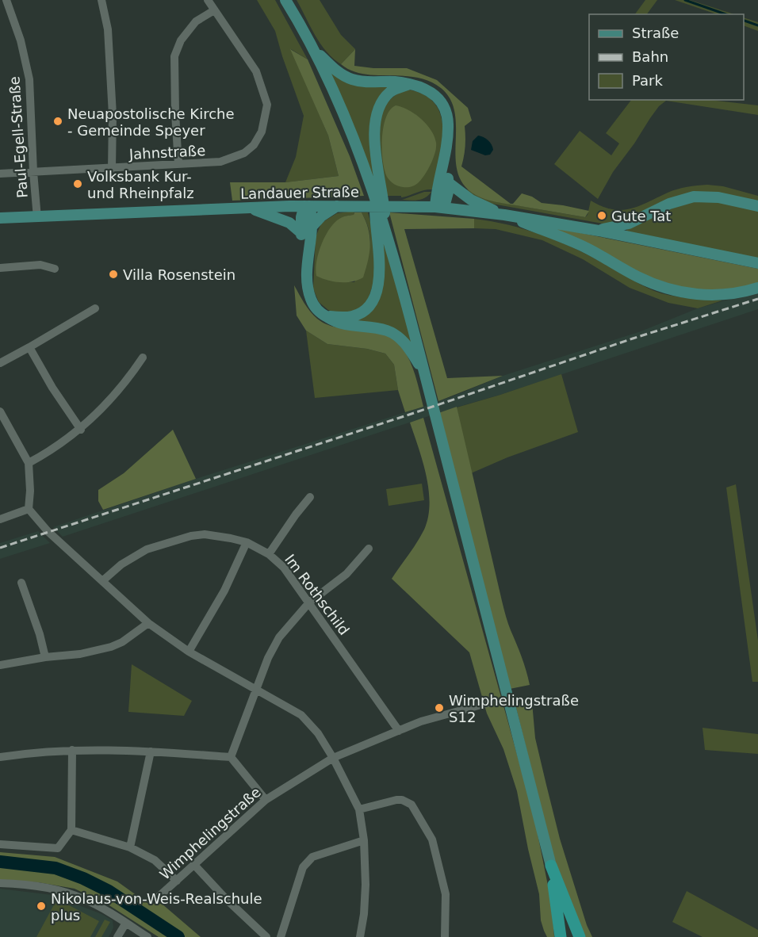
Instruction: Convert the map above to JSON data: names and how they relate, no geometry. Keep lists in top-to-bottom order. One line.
{"streets":{"main road":["Landauer Straße"],"street":["Paul-Egell-Straße","Jahnstraße","Im Rothschild","Wimphelingstraße"]},"crossings":[["Paul-Egell-Straße","Jahnstraße"],["Paul-Egell-Straße","Landauer Straße"],["Im Rothschild","Wimphelingstraße"]],"places":["Neuapostolische Kirche - Gemeinde Speyer","Volksbank Kur- und Rheinpfalz","Gute Tat","Villa Rosenstein","Wimphelingstraße S12","Nikolaus-von-Weis-Realschule plus"],"legend":["Straße","Bahn","Park"]}
